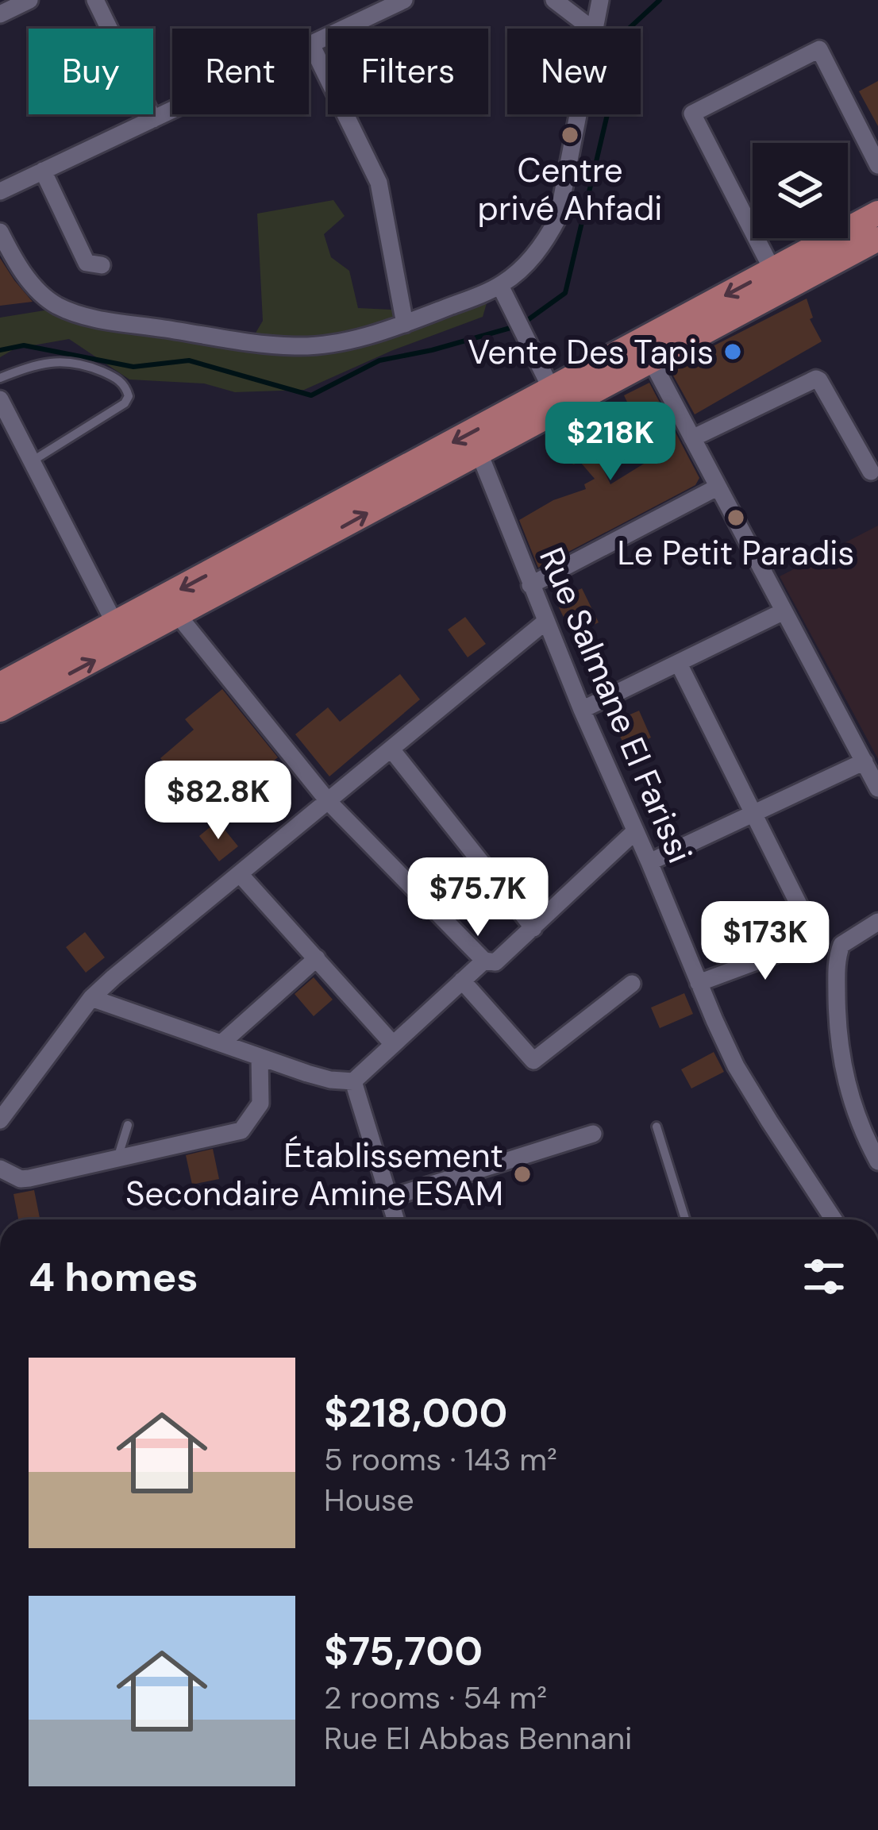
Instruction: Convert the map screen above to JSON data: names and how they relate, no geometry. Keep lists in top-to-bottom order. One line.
{"streets":{"street":["Rue Salmane El Farissi"]},"places":["Centre privé Ahfadi","Vente Des Tapis","Le Petit Paradis","Établissement Secondaire Amine ESAM"],"page":{"chip":["Buy","Rent","Filters","New"],"price":["$218K","$82.8K","$75.7K","$173K"],"heading":"4 homes","list":[{"name":"$218,000","note":"5 rooms · 143 m² · House"},{"name":"$75,700","note":"2 rooms · 54 m² · Rue El Abbas Bennani"}]}}
